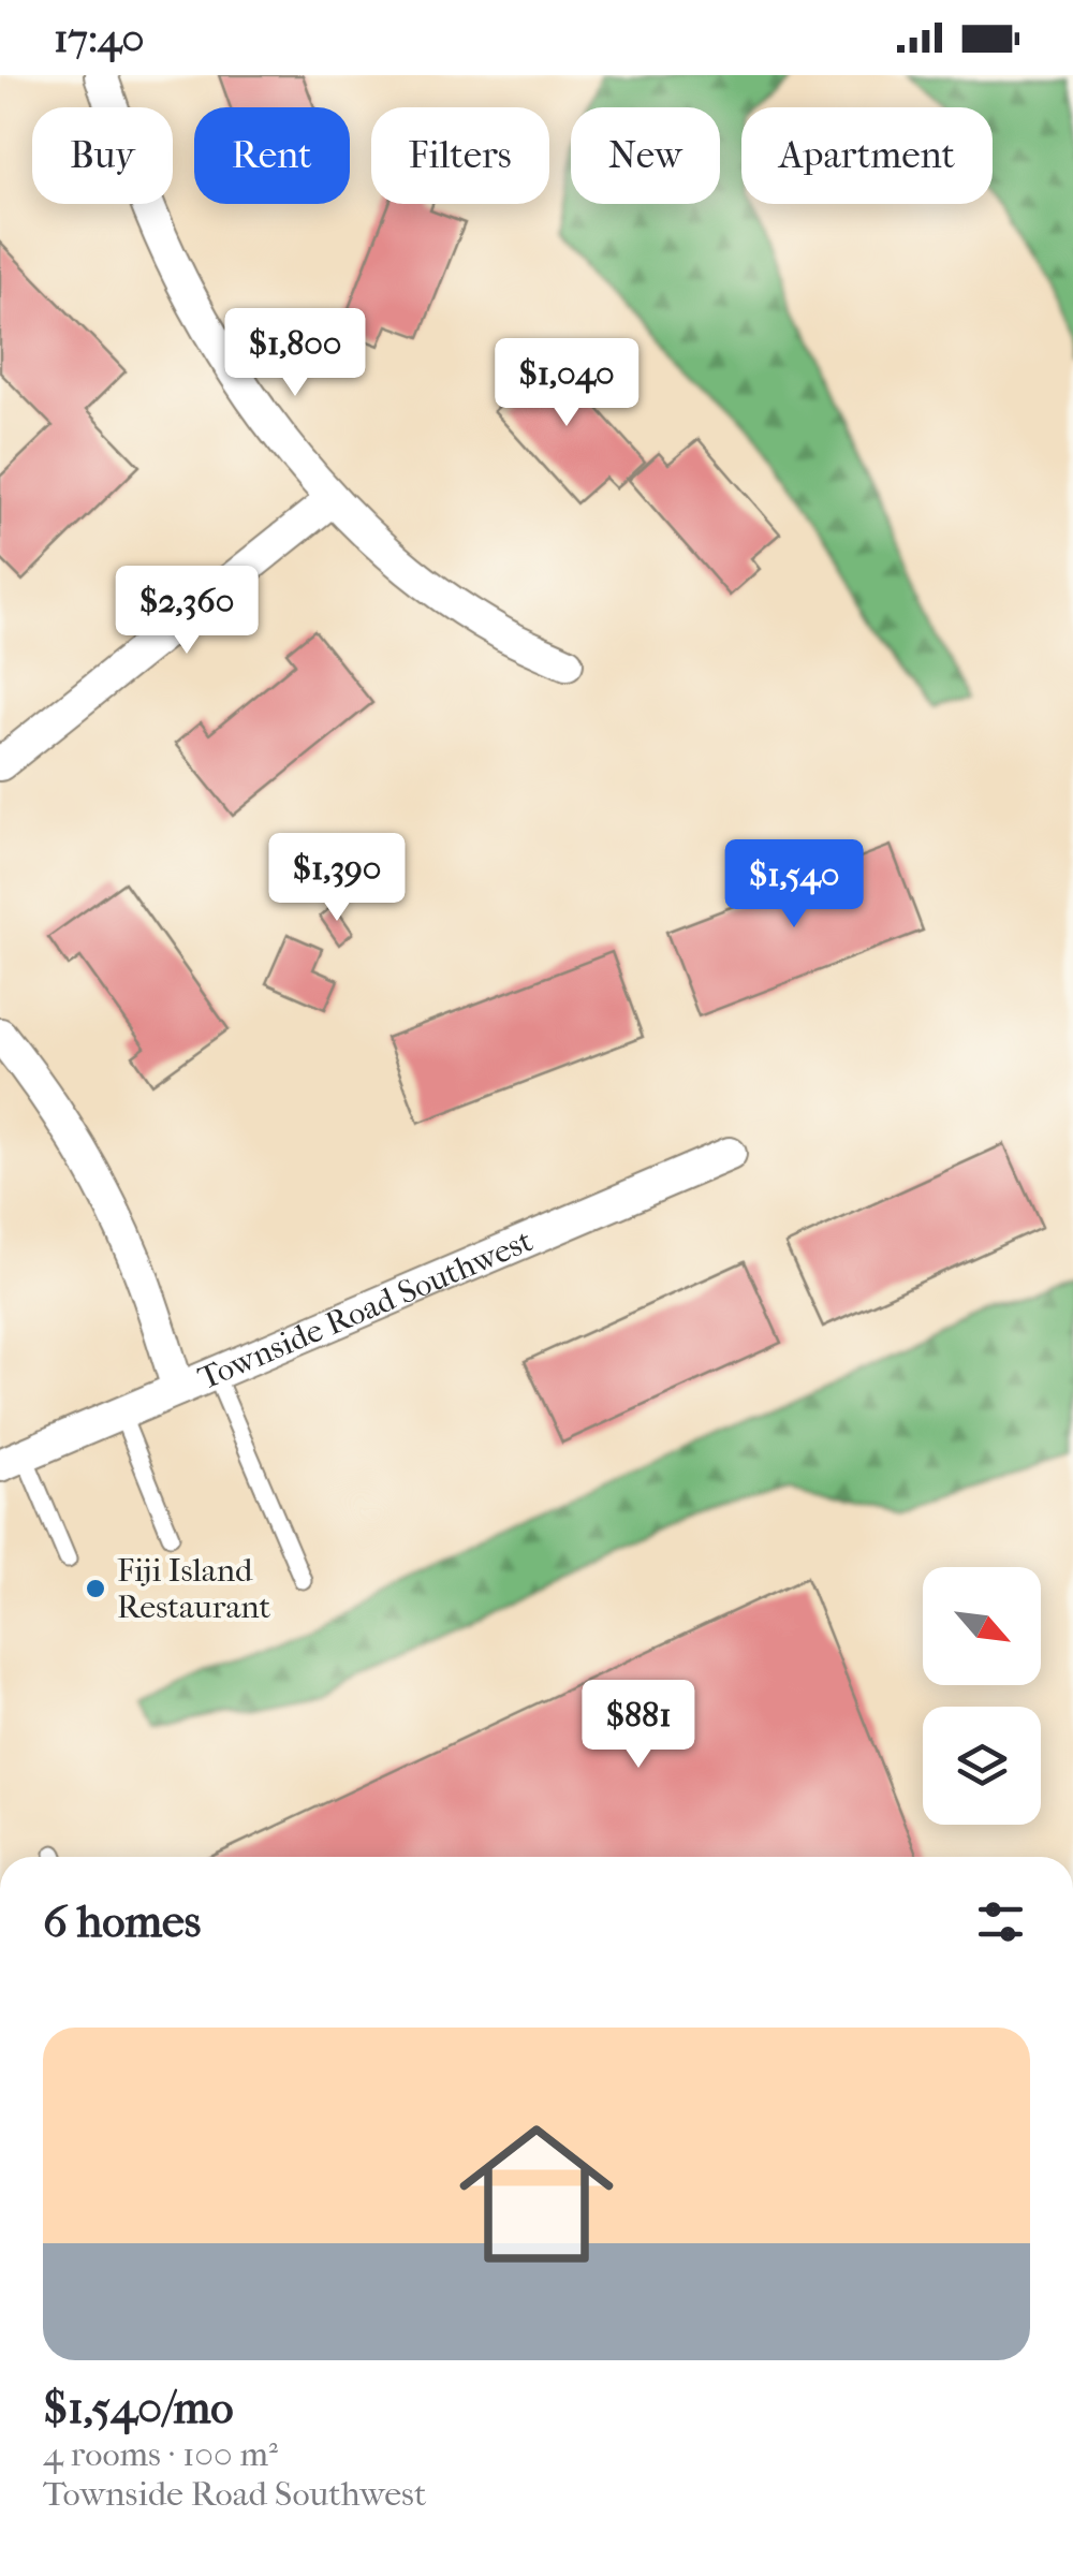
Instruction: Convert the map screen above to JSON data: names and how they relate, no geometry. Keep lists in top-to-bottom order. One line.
{"streets":{"street":["Townside Road Southwest"]},"places":["Fiji Island Restaurant"],"north":"bottom right","page":{"status":"17:40","chip":["Buy","Rent","Filters","New","Apartment"],"price":["$1,800","$1,040","$2,360","$1,390","$1,540","$881"],"heading":"6 homes","list":[{"name":"$1,540/mo","note":"4 rooms · 100 m² · Townside Road Southwest"}]}}
